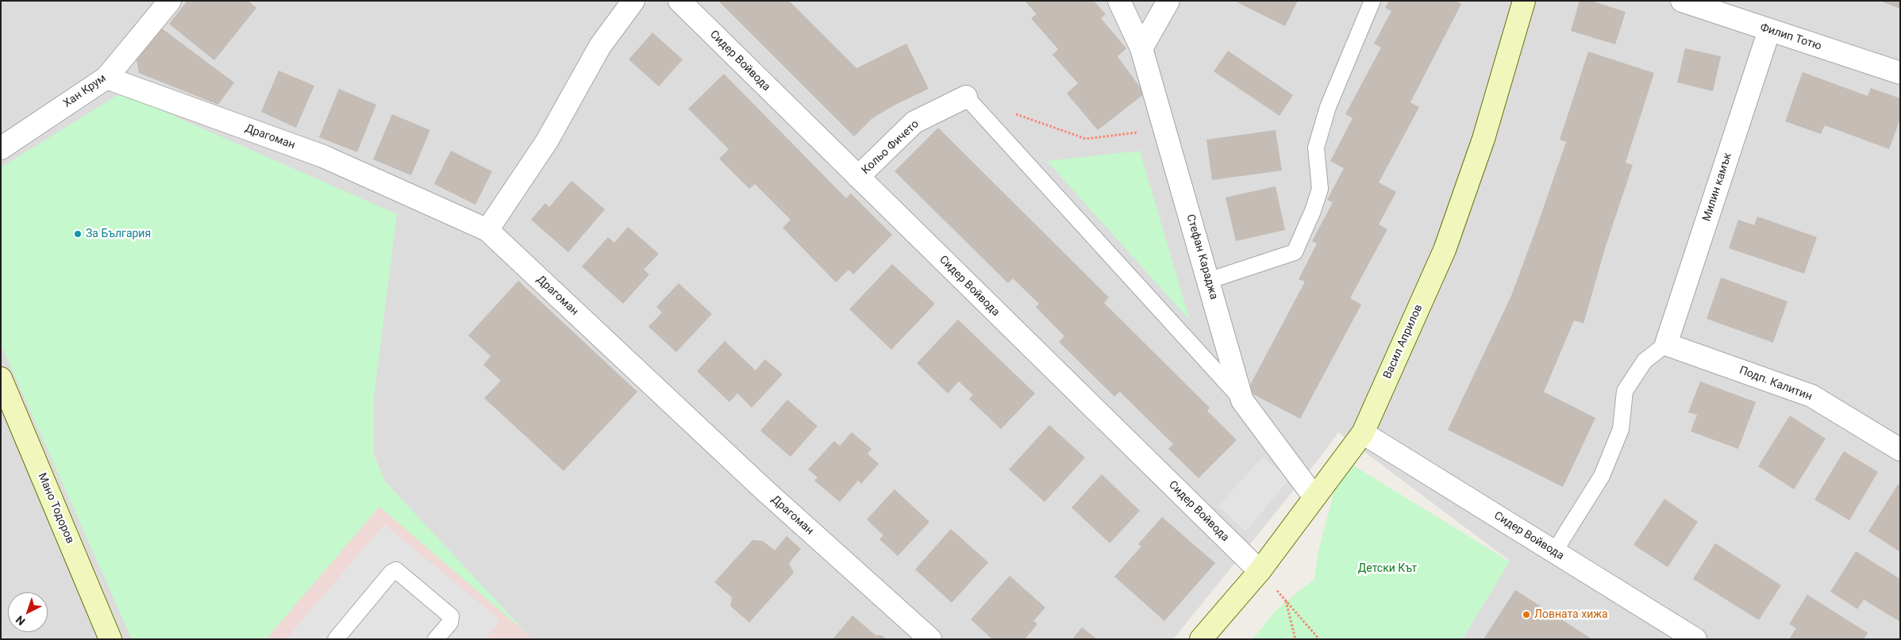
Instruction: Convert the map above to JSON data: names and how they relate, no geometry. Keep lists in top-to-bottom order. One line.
{"streets":{"street":["Филип Тотю","Сидер Войвода","Хан Крум","Драгоман","Кольо Фичето","Милин камък","Стефан Караджа","Васил Априлов","Подп. Калитин","Мано Тодоров"]},"crossings":[["Филип Тотю","Милин камък"],["Сидер Войвода","Кольо Фичето"],["Сидер Войвода","Васил Априлов"],["Хан Крум","Драгоман"],["Милин камък","Подп. Калитин"],["Стефан Караджа","Васил Априлов"]],"parks":["Детски Кът"],"places":["За България","Ловната хижа"],"north":"bottom left"}
